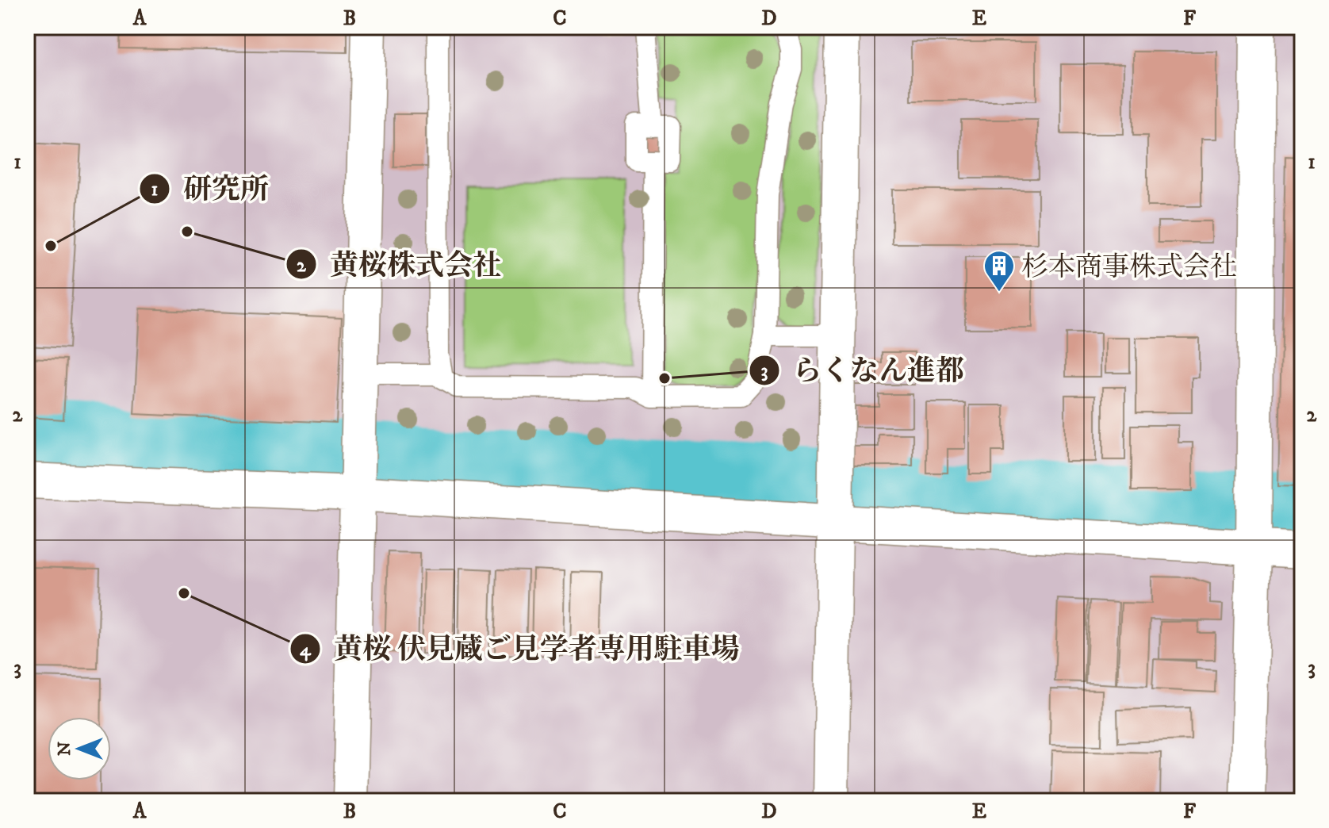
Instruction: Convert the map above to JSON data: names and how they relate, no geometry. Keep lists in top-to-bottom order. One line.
{"places":{"other":["黄桜株式会社","研究所","らくなん進都","黄桜 伏見蔵ご見学者専用駐車場"],"building":["杉本商事株式会社"]},"north":"left","grid":{"columns":["A","B","C","D","E","F"],"rows":["1","2","3"]}}
